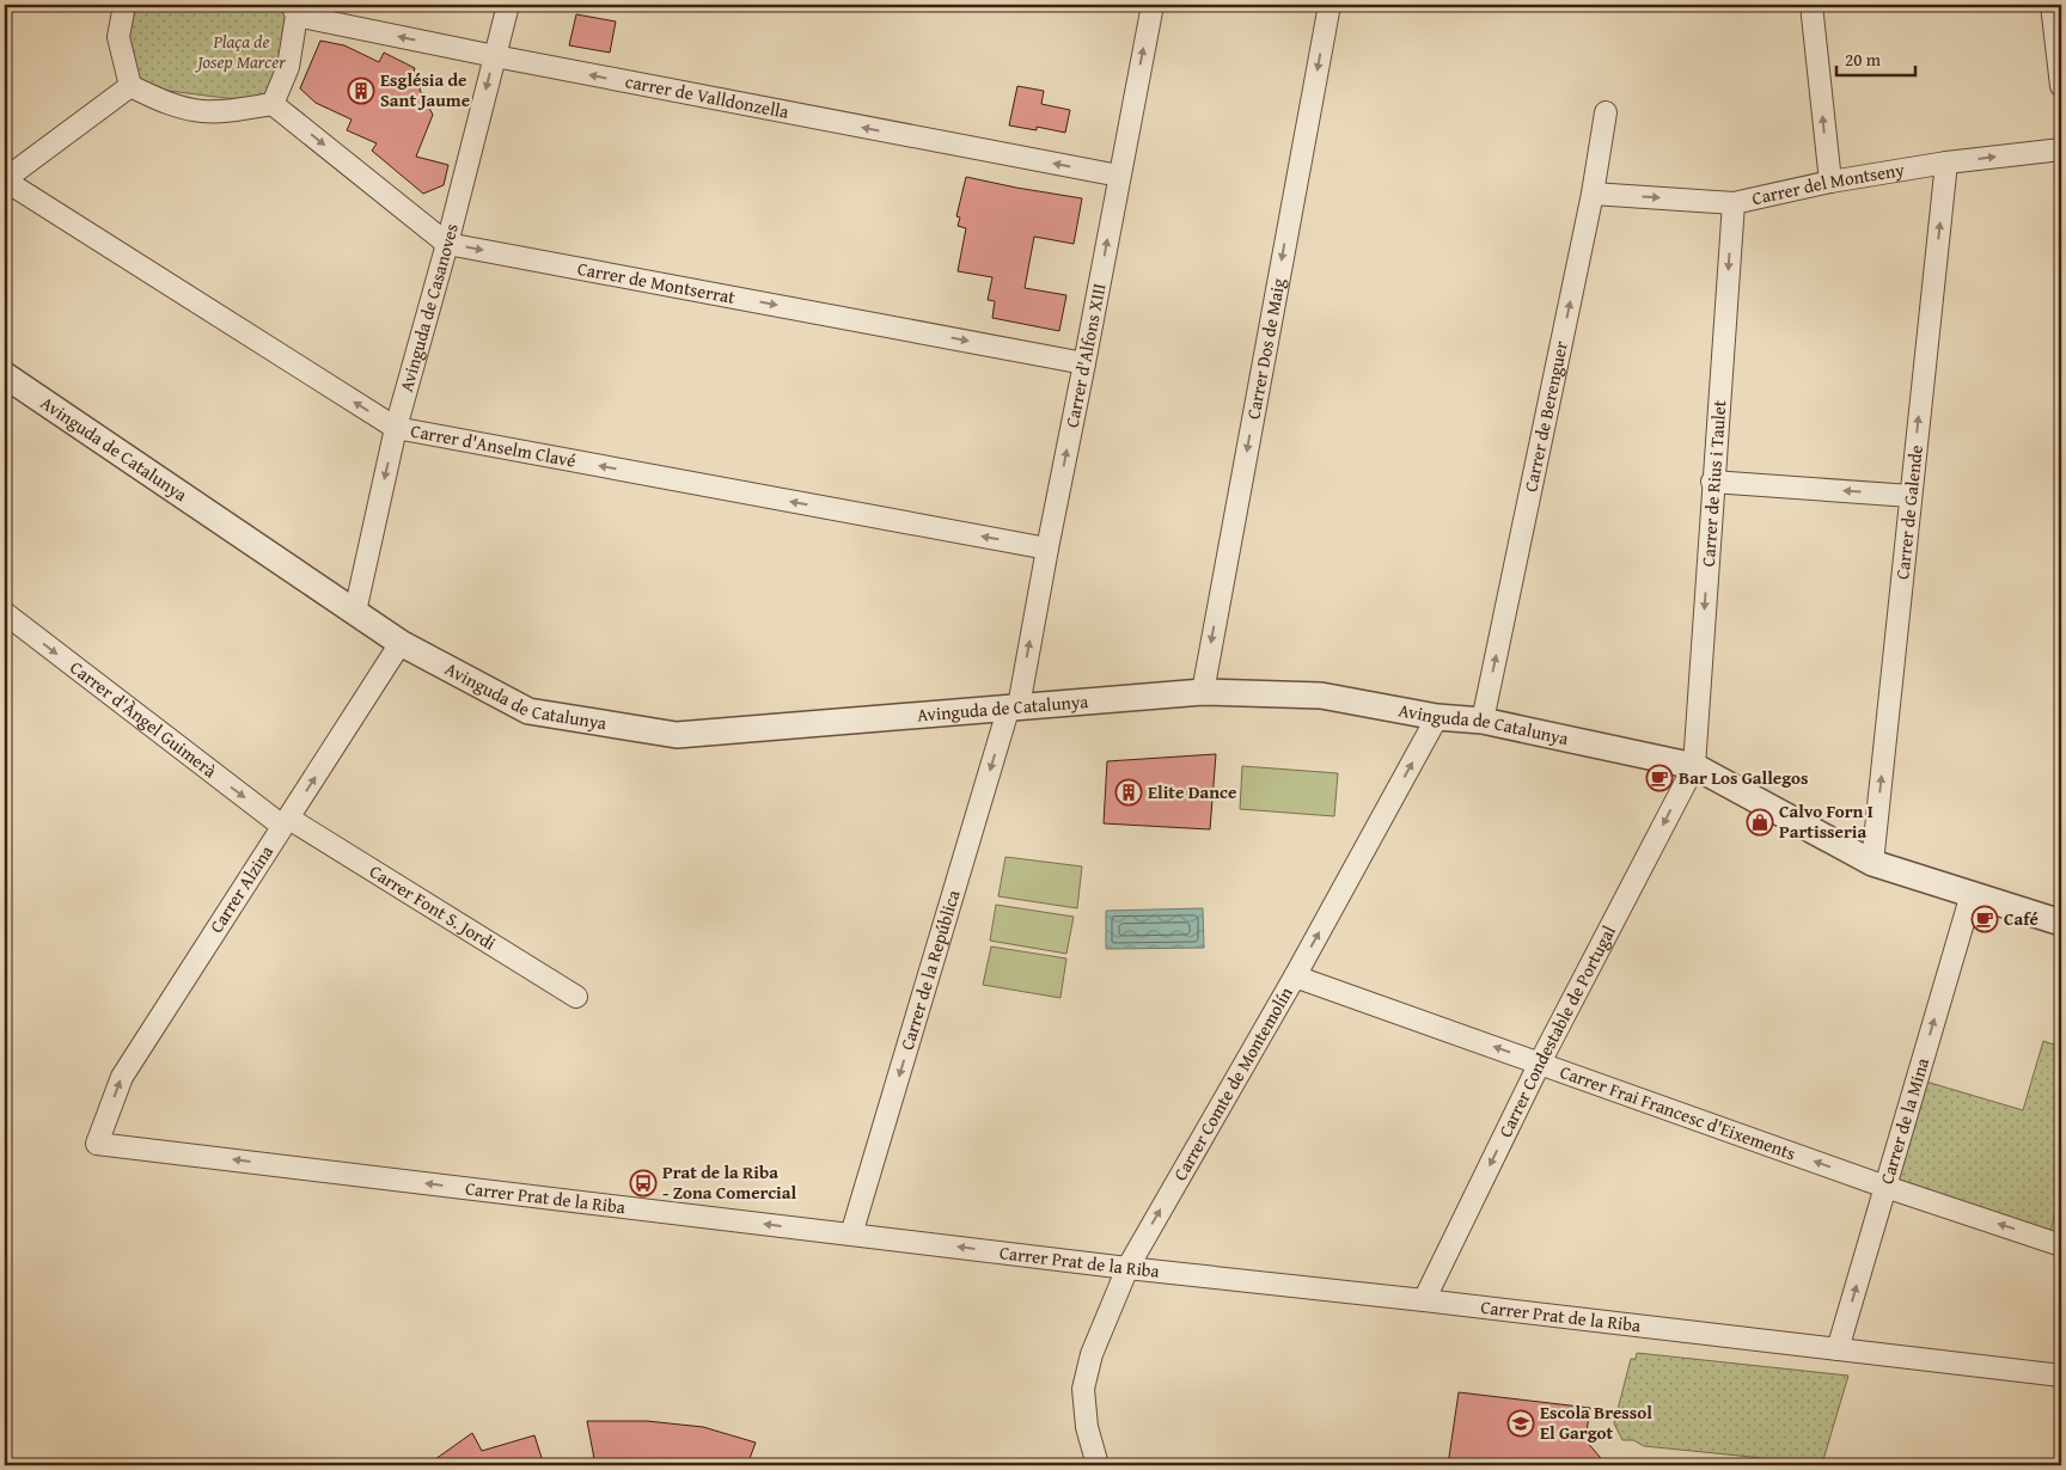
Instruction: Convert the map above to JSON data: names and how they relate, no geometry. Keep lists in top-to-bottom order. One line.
{"streets":{"street":["carrer de Valldonzella","Carrer del Montseny","Carrer de Montserrat","Avinguda de Casanoves","Carrer Dos de Maig","Carrer d'Alfons XIII","Carrer de Berenguer","Carrer d'Anselm Clavé","Avinguda de Catalunya","Carrer de Rius i Taulet","Carrer de Galende","Carrer d'Àngel Guimerà","Carrer Alzina","Carrer Font S. Jordi","Carrer de la República","Carrer Condestable de Portugal","Carrer Comte de Montemolín","Carrer Frai Francesc d'Eixements","Carrer de la Mina","Carrer Prat de la Riba"]},"crossings":[["carrer de Valldonzella","Avinguda de Casanoves"],["carrer de Valldonzella","Carrer d'Alfons XIII"],["Carrer del Montseny","Carrer de Berenguer"],["Carrer del Montseny","Carrer de Rius i Taulet"],["Carrer del Montseny","Carrer de Galende"],["Carrer de Montserrat","Avinguda de Casanoves"],["Carrer de Montserrat","Carrer d'Alfons XIII"],["Avinguda de Casanoves","Carrer d'Anselm Clavé"],["Avinguda de Casanoves","Avinguda de Catalunya"],["Carrer Dos de Maig","Avinguda de Catalunya"],["Carrer d'Alfons XIII","Carrer d'Anselm Clavé"],["Carrer d'Alfons XIII","Avinguda de Catalunya"],["Carrer d'Alfons XIII","Carrer de la República"],["Carrer de Berenguer","Avinguda de Catalunya"],["Avinguda de Catalunya","Carrer de Rius i Taulet"],["Avinguda de Catalunya","Carrer de Galende"],["Avinguda de Catalunya","Carrer Alzina"],["Avinguda de Catalunya","Carrer de la República"],["Avinguda de Catalunya","Carrer Condestable de Portugal"],["Avinguda de Catalunya","Carrer Comte de Montemolín"],["Avinguda de Catalunya","Carrer de la Mina"],["Carrer de Rius i Taulet","Carrer Condestable de Portugal"],["Carrer d'Àngel Guimerà","Carrer Alzina"],["Carrer d'Àngel Guimerà","Carrer Font S. Jordi"],["Carrer Alzina","Carrer Font S. Jordi"],["Carrer Alzina","Carrer Prat de la Riba"],["Carrer de la República","Carrer Prat de la Riba"],["Carrer Condestable de Portugal","Carrer Frai Francesc d'Eixements"],["Carrer Condestable de Portugal","Carrer Prat de la Riba"],["Carrer Comte de Montemolín","Carrer Frai Francesc d'Eixements"],["Carrer Comte de Montemolín","Carrer Prat de la Riba"],["Carrer Frai Francesc d'Eixements","Carrer de la Mina"],["Carrer de la Mina","Carrer Prat de la Riba"]],"one_way":["carrer de Valldonzella","Carrer del Montseny","Carrer de Montserrat","Avinguda de Casanoves","Carrer Dos de Maig","Carrer d'Alfons XIII","Carrer de Berenguer","Carrer d'Anselm Clavé","Carrer de Rius i Taulet","Carrer de Galende","Carrer d'Àngel Guimerà","Carrer Alzina","Carrer de la República","Carrer Condestable de Portugal","Carrer Comte de Montemolín","Carrer Frai Francesc d'Eixements","Carrer de la Mina","Carrer Prat de la Riba"],"parks":["Plaça de Josep Marcer"],"places":{"building":["Església de Sant Jaume","Elite Dance"],"cafe":["Bar Los Gallegos","Café"],"shop":["Calvo Forn I Partisseria"],"bus stop":["Prat de la Riba - Zona Comercial"],"school or university":["Escola Bressol El Gargot"]},"scale_bar":"20 m"}
